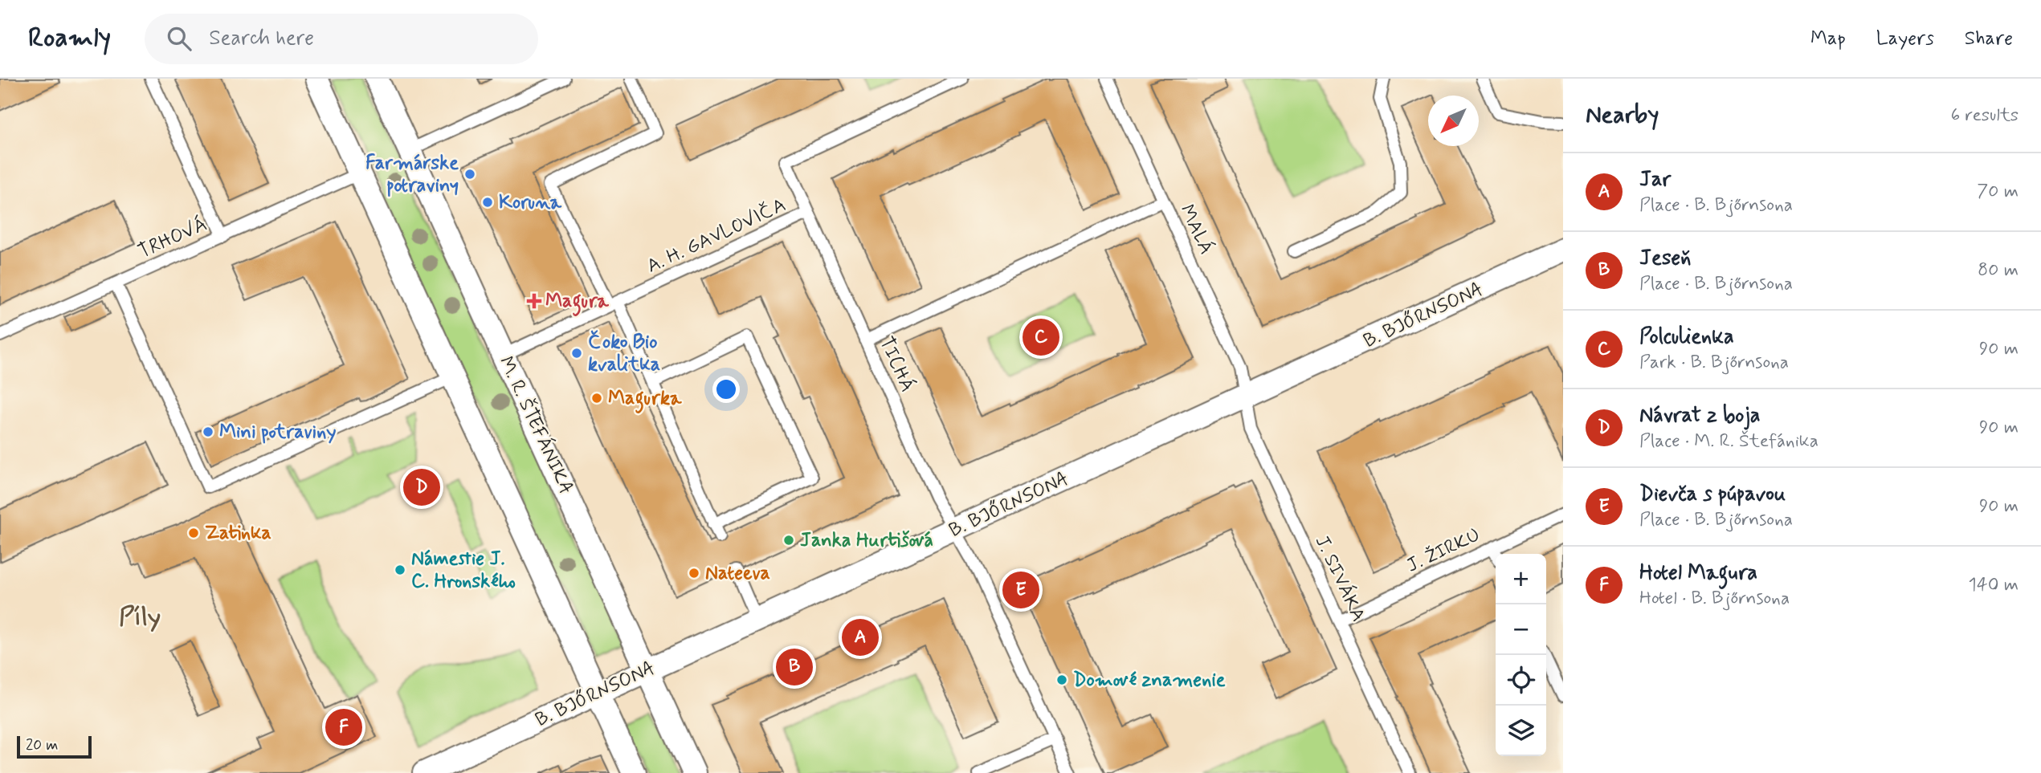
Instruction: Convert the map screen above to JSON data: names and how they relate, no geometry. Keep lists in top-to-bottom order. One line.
{"streets":{"street":["B. BJŐRNSONA","M. R. ŠTEFÁNIKA"],"lane":["MALÁ","A. H. GAVLOVIČA","TRHOVÁ","TICHÁ","J. ŽIRKU","J. SIVÁKA"]},"crossings":[["MALÁ","B. BJŐRNSONA"],["MALÁ","J. SIVÁKA"],["A. H. GAVLOVIČA","TICHÁ"],["A. H. GAVLOVIČA","M. R. ŠTEFÁNIKA"],["B. BJŐRNSONA","TICHÁ"],["B. BJŐRNSONA","M. R. ŠTEFÁNIKA"],["B. BJŐRNSONA","J. SIVÁKA"],["J. ŽIRKU","J. SIVÁKA"]],"districts":["Píly"],"places":{"other":["Farmárske potraviny","Koruna","Čoko Bio kvalitka","Magurka","Mini potraviny","Zatinka","Janka Hurtišová","Námestie J. C. Hronského","Nateeva","Domové znamenie"],"health":["Magura"]},"scale_bar":"20 m","north":"bottom left","page":{"header":"Roamly","search":"Search here","nav":["Map","Layers","Share"],"heading":["Nearby","6 results"],"list":[{"mark":"A","name":"Jar","note":"Place · B. Bjőrnsona","value":"70 m"},{"mark":"B","name":"Jeseň","note":"Place · B. Bjőrnsona","value":"80 m"},{"mark":"C","name":"Polculienka","note":"Park · B. Bjőrnsona","value":"90 m"},{"mark":"D","name":"Návrat z boja","note":"Place · M. R. Štefánika","value":"90 m"},{"mark":"E","name":"Dievča s púpavou","note":"Place · B. Bjőrnsona","value":"90 m"},{"mark":"F","name":"Hotel Magura","note":"Hotel · B. Bjőrnsona","value":"140 m"}],"pins":["C","D","E","A","B","F"],"map_buttons":["+","−"],"scale":"20 m"}}
